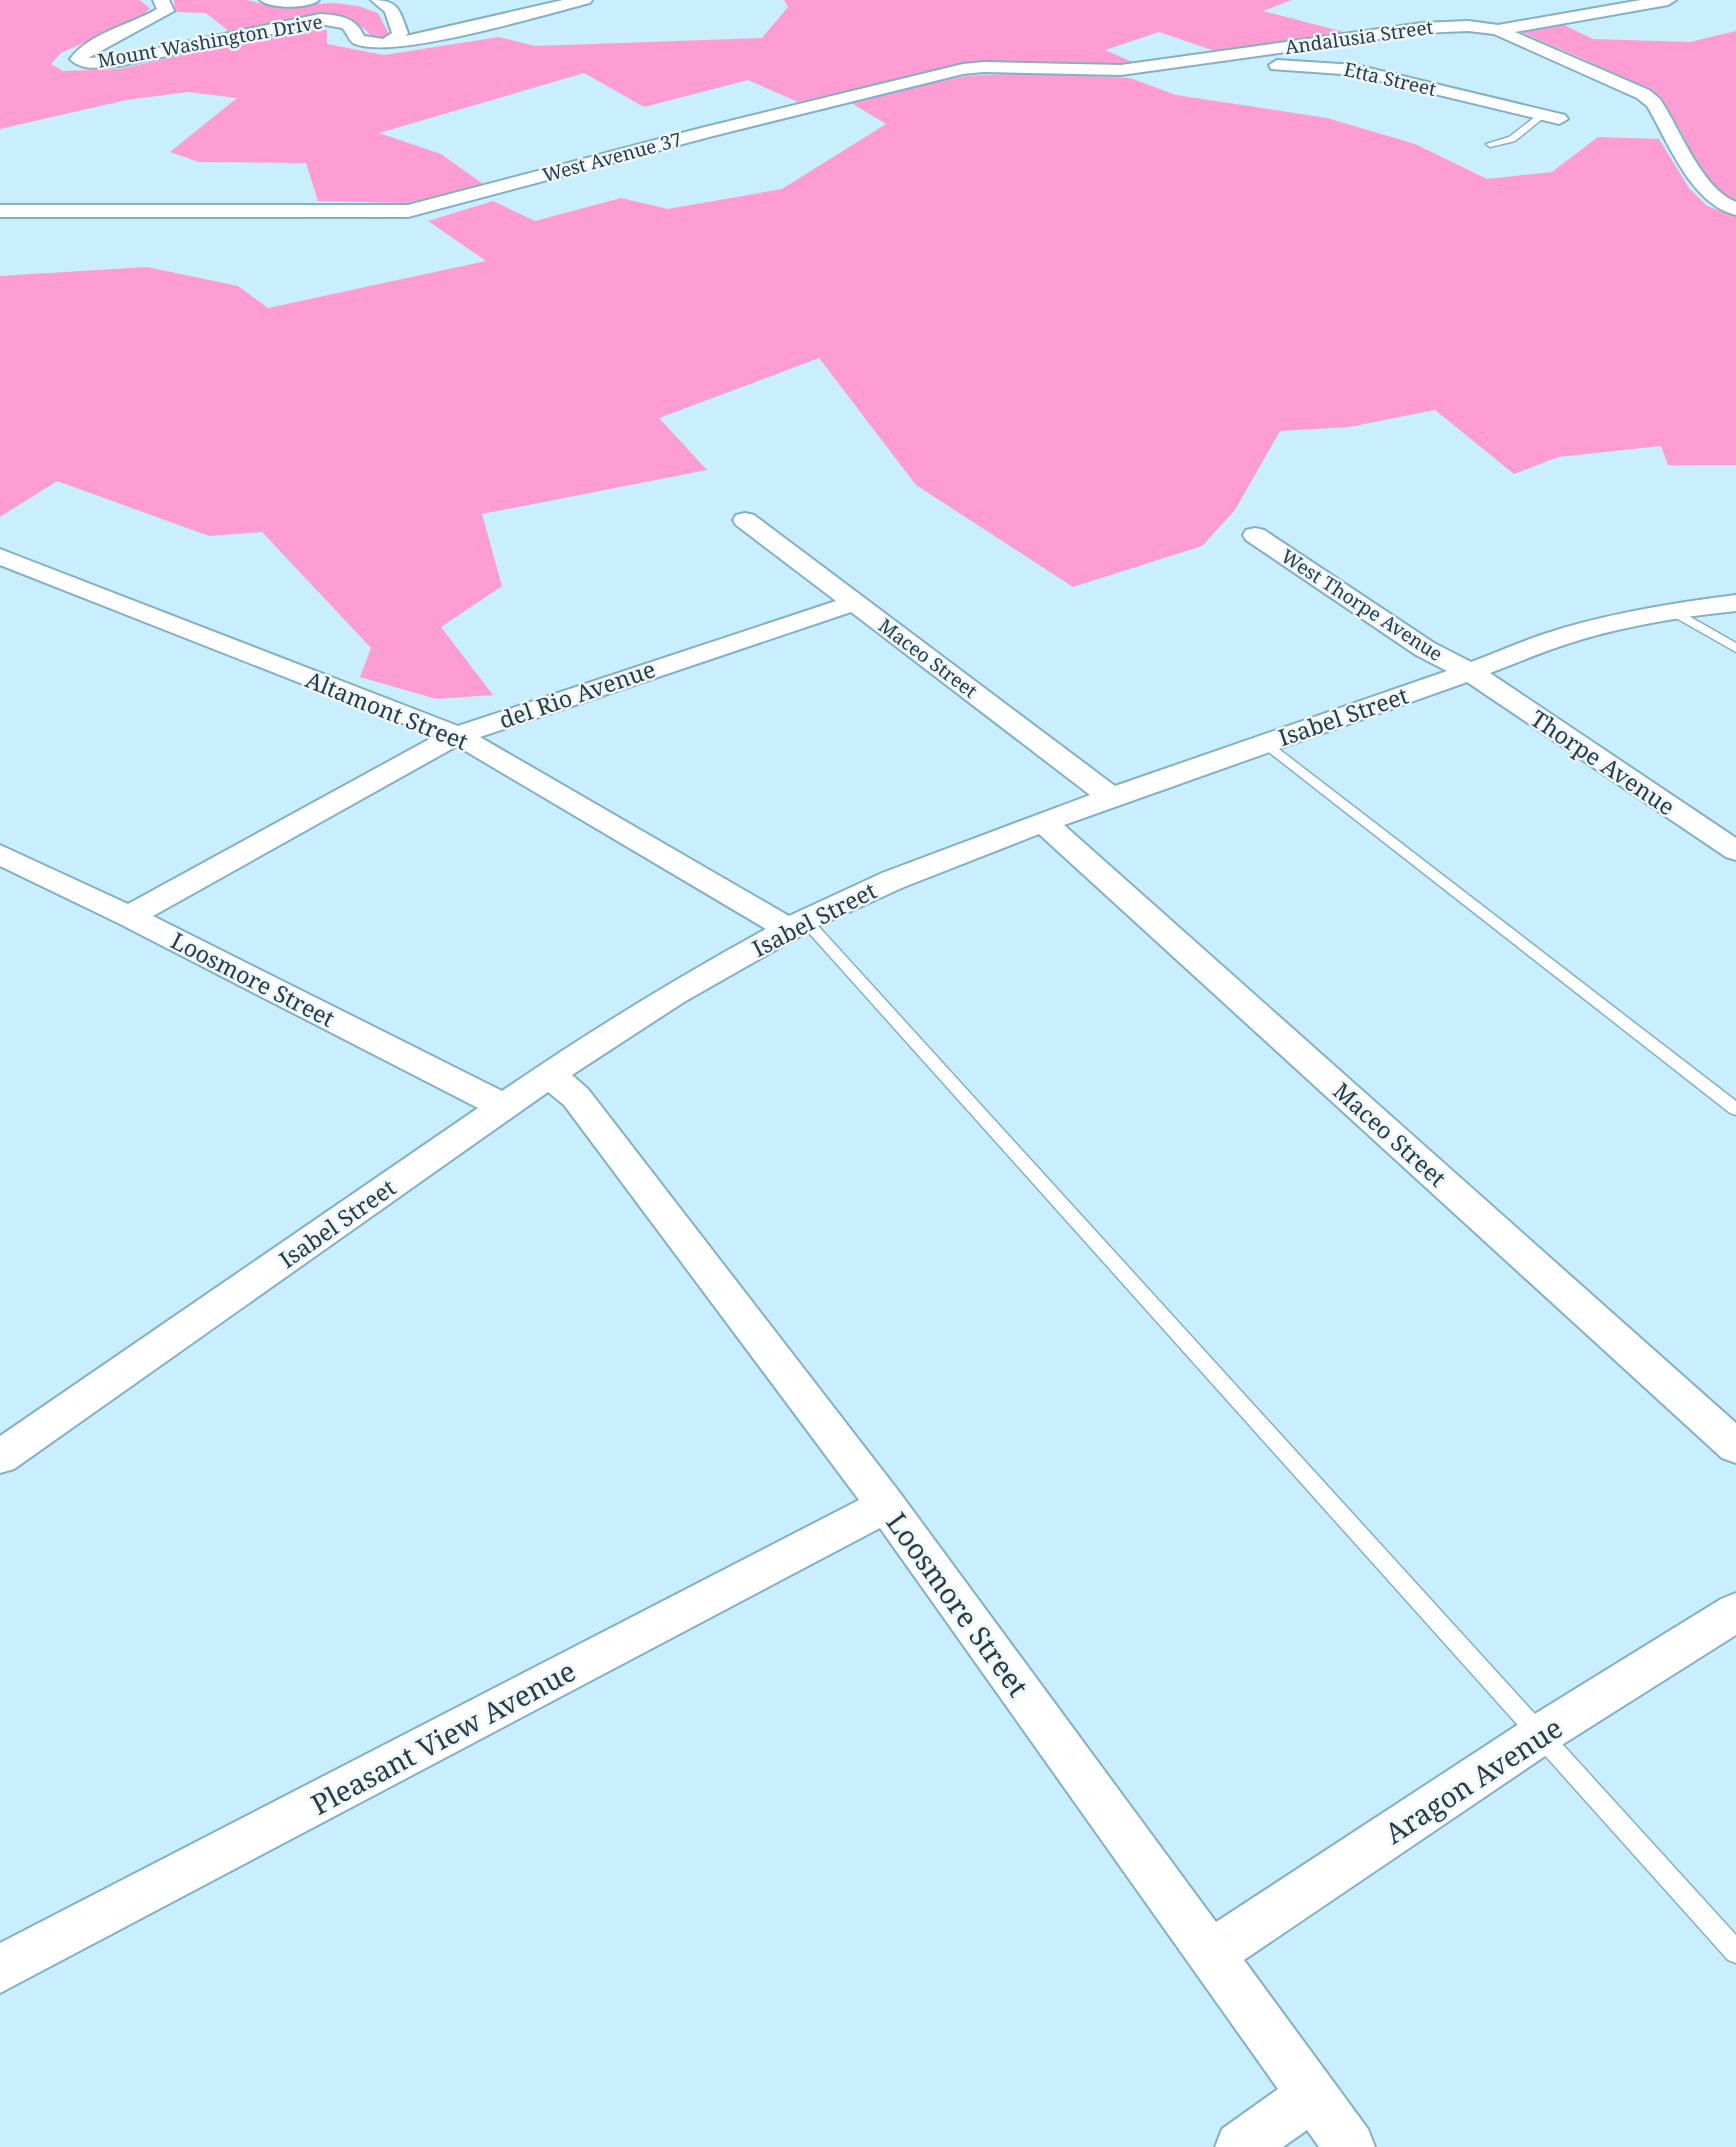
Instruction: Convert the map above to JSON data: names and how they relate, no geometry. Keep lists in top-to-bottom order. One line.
{"streets":{"street":["Andalusia Street","Mount Washington Drive","Etta Street","West Avenue 37","West Thorpe Avenue","Maceo Street","del Rio Avenue","Altamont Street","Isabel Street","Thorpe Avenue","Loosmore Street","Pleasant View Avenue","Aragon Avenue"]},"crossings":[["Andalusia Street","Etta Street"],["Andalusia Street","West Avenue 37"],["Etta Street","West Avenue 37"],["West Thorpe Avenue","Isabel Street"],["West Thorpe Avenue","Thorpe Avenue"],["Maceo Street","del Rio Avenue"],["Maceo Street","Isabel Street"],["del Rio Avenue","Altamont Street"],["del Rio Avenue","Loosmore Street"],["Altamont Street","Isabel Street"],["Isabel Street","Thorpe Avenue"],["Isabel Street","Loosmore Street"],["Loosmore Street","Pleasant View Avenue"],["Loosmore Street","Aragon Avenue"]]}
